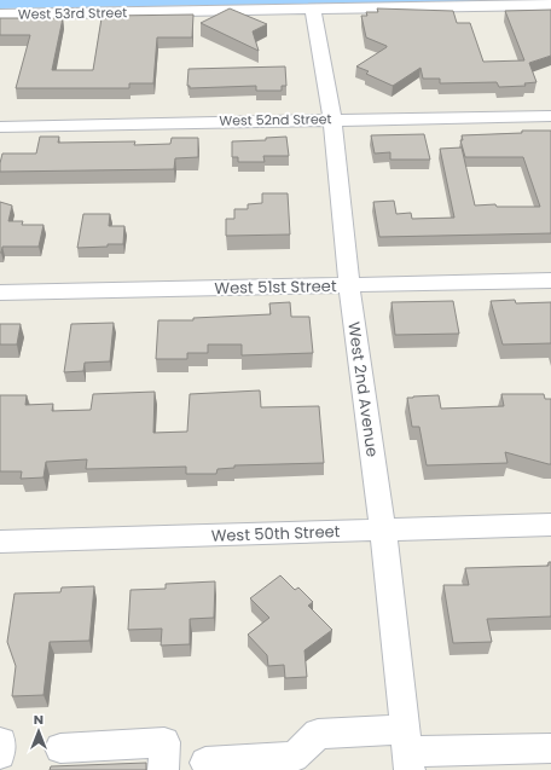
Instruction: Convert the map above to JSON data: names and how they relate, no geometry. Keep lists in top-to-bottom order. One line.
{"streets":{"street":["West 53rd Street","West 52nd Street","West 51st Street","West 2nd Avenue","West 50th Street"]},"crossings":[["West 53rd Street","West 2nd Avenue"],["West 52nd Street","West 2nd Avenue"],["West 51st Street","West 2nd Avenue"],["West 2nd Avenue","West 50th Street"]],"north":"top"}
